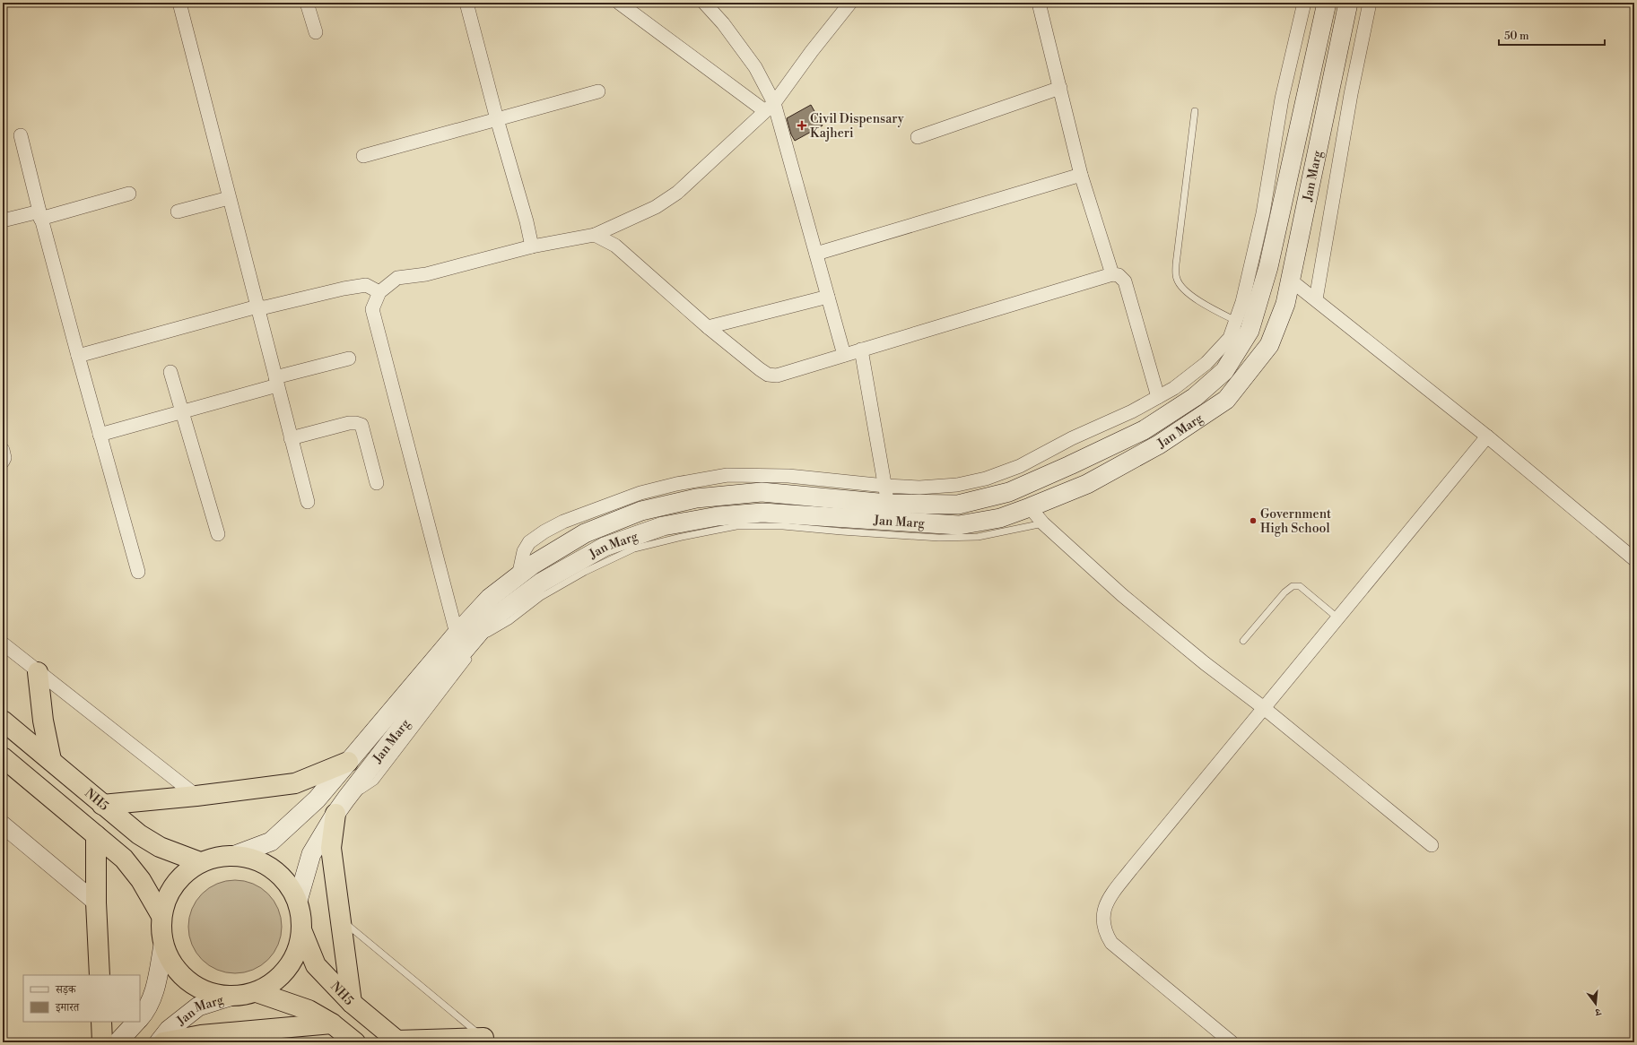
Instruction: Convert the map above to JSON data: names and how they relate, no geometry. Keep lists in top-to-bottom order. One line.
{"streets":{"highway":["NH5"],"main road":["Jan Marg"]},"crossings":[["Jan Marg","NH5"]],"places":{"health":["Civil Dispensary Kajheri"],"other":["Government High School"]},"legend":["सड़क","इमारत"],"scale_bar":"50 m","north":"bottom"}
